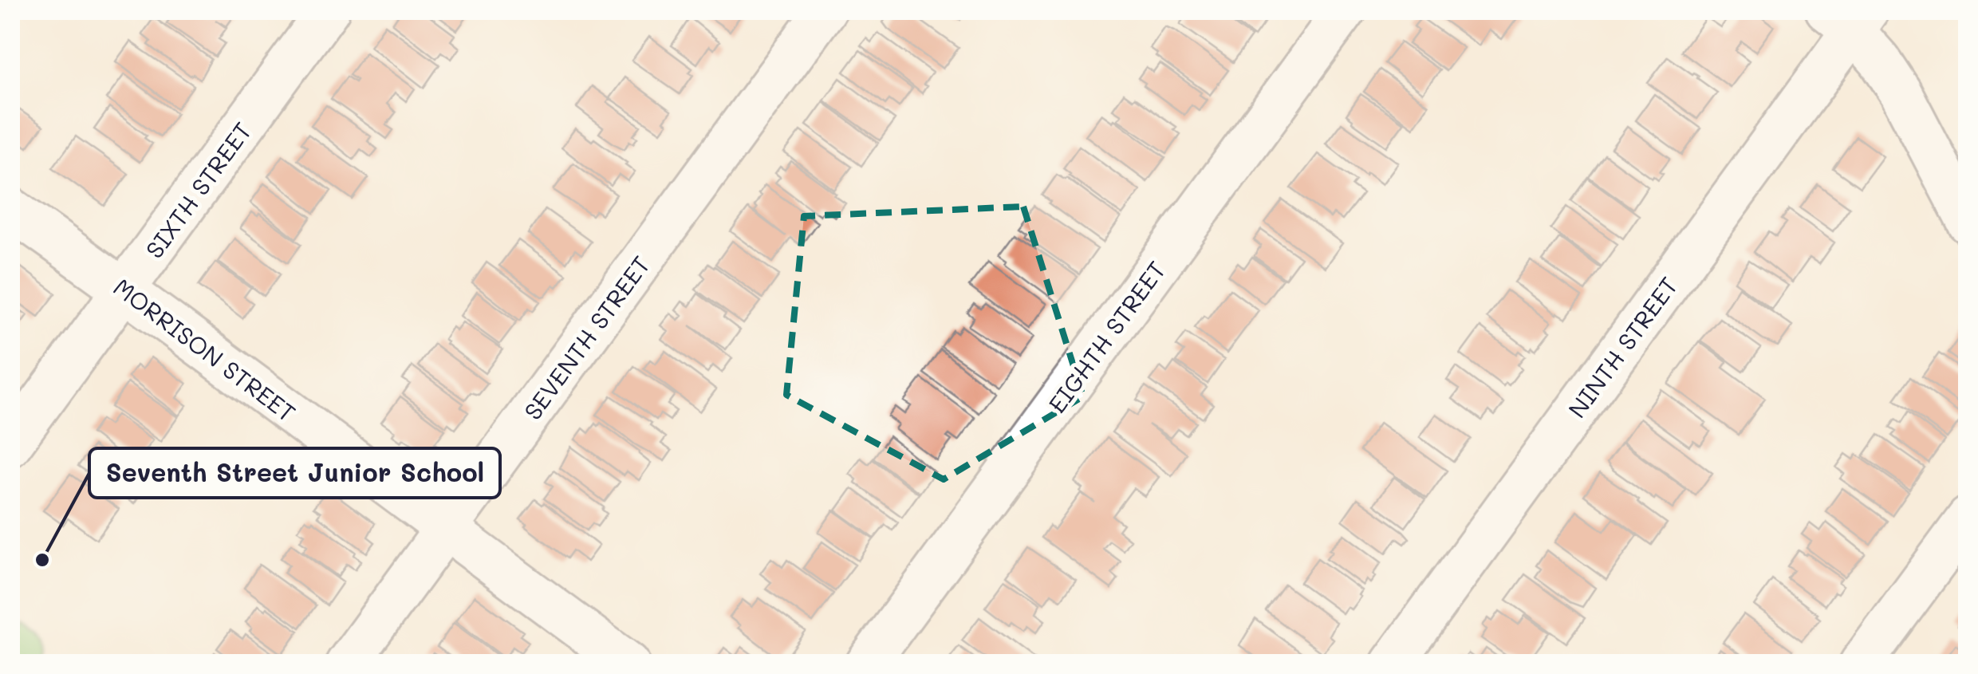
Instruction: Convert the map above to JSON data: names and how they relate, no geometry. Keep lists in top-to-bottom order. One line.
{"streets":{"street":["SIXTH STREET","EIGHTH STREET","SEVENTH STREET","NINTH STREET","MORRISON STREET"]},"crossings":[["SIXTH STREET","MORRISON STREET"],["SEVENTH STREET","MORRISON STREET"]],"places":["Seventh Street Junior School"]}
